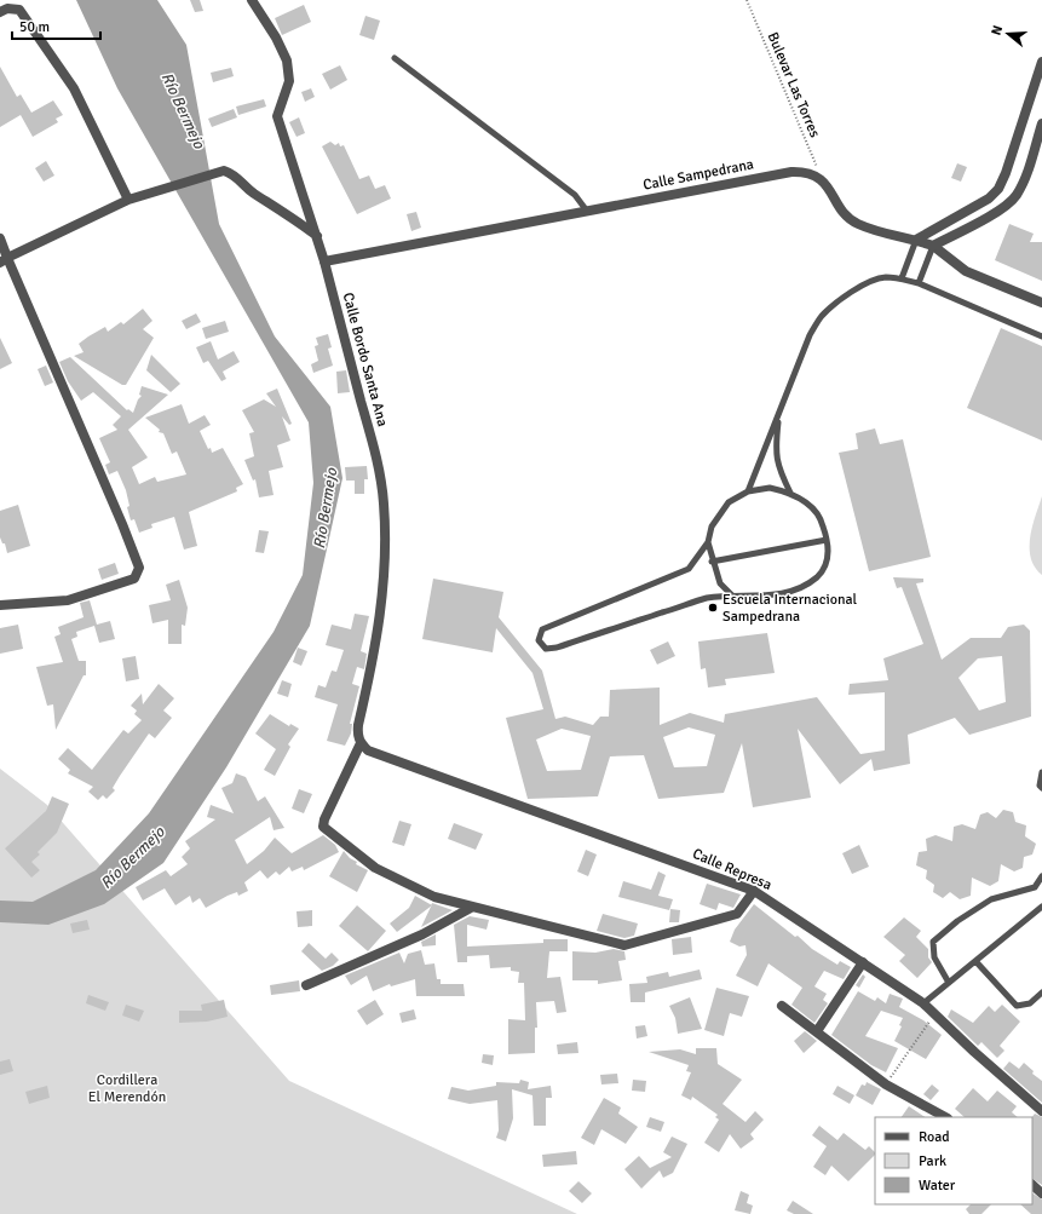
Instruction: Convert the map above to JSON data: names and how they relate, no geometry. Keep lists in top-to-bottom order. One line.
{"streets":{"street":["Calle Sampedrana","Calle Bordo Santa Ana","Calle Represa"],"path":["Bulevar Las Torres"]},"crossings":[["Bulevar Las Torres","Calle Sampedrana"],["Calle Sampedrana","Calle Bordo Santa Ana"],["Calle Bordo Santa Ana","Calle Represa"]],"water":["Río Bermejo"],"parks":["Cordillera El Merendón"],"places":["Escuela Internacional Sampedrana"],"legend":["Road","Park","Water"],"scale_bar":"50 m","north":"left"}
